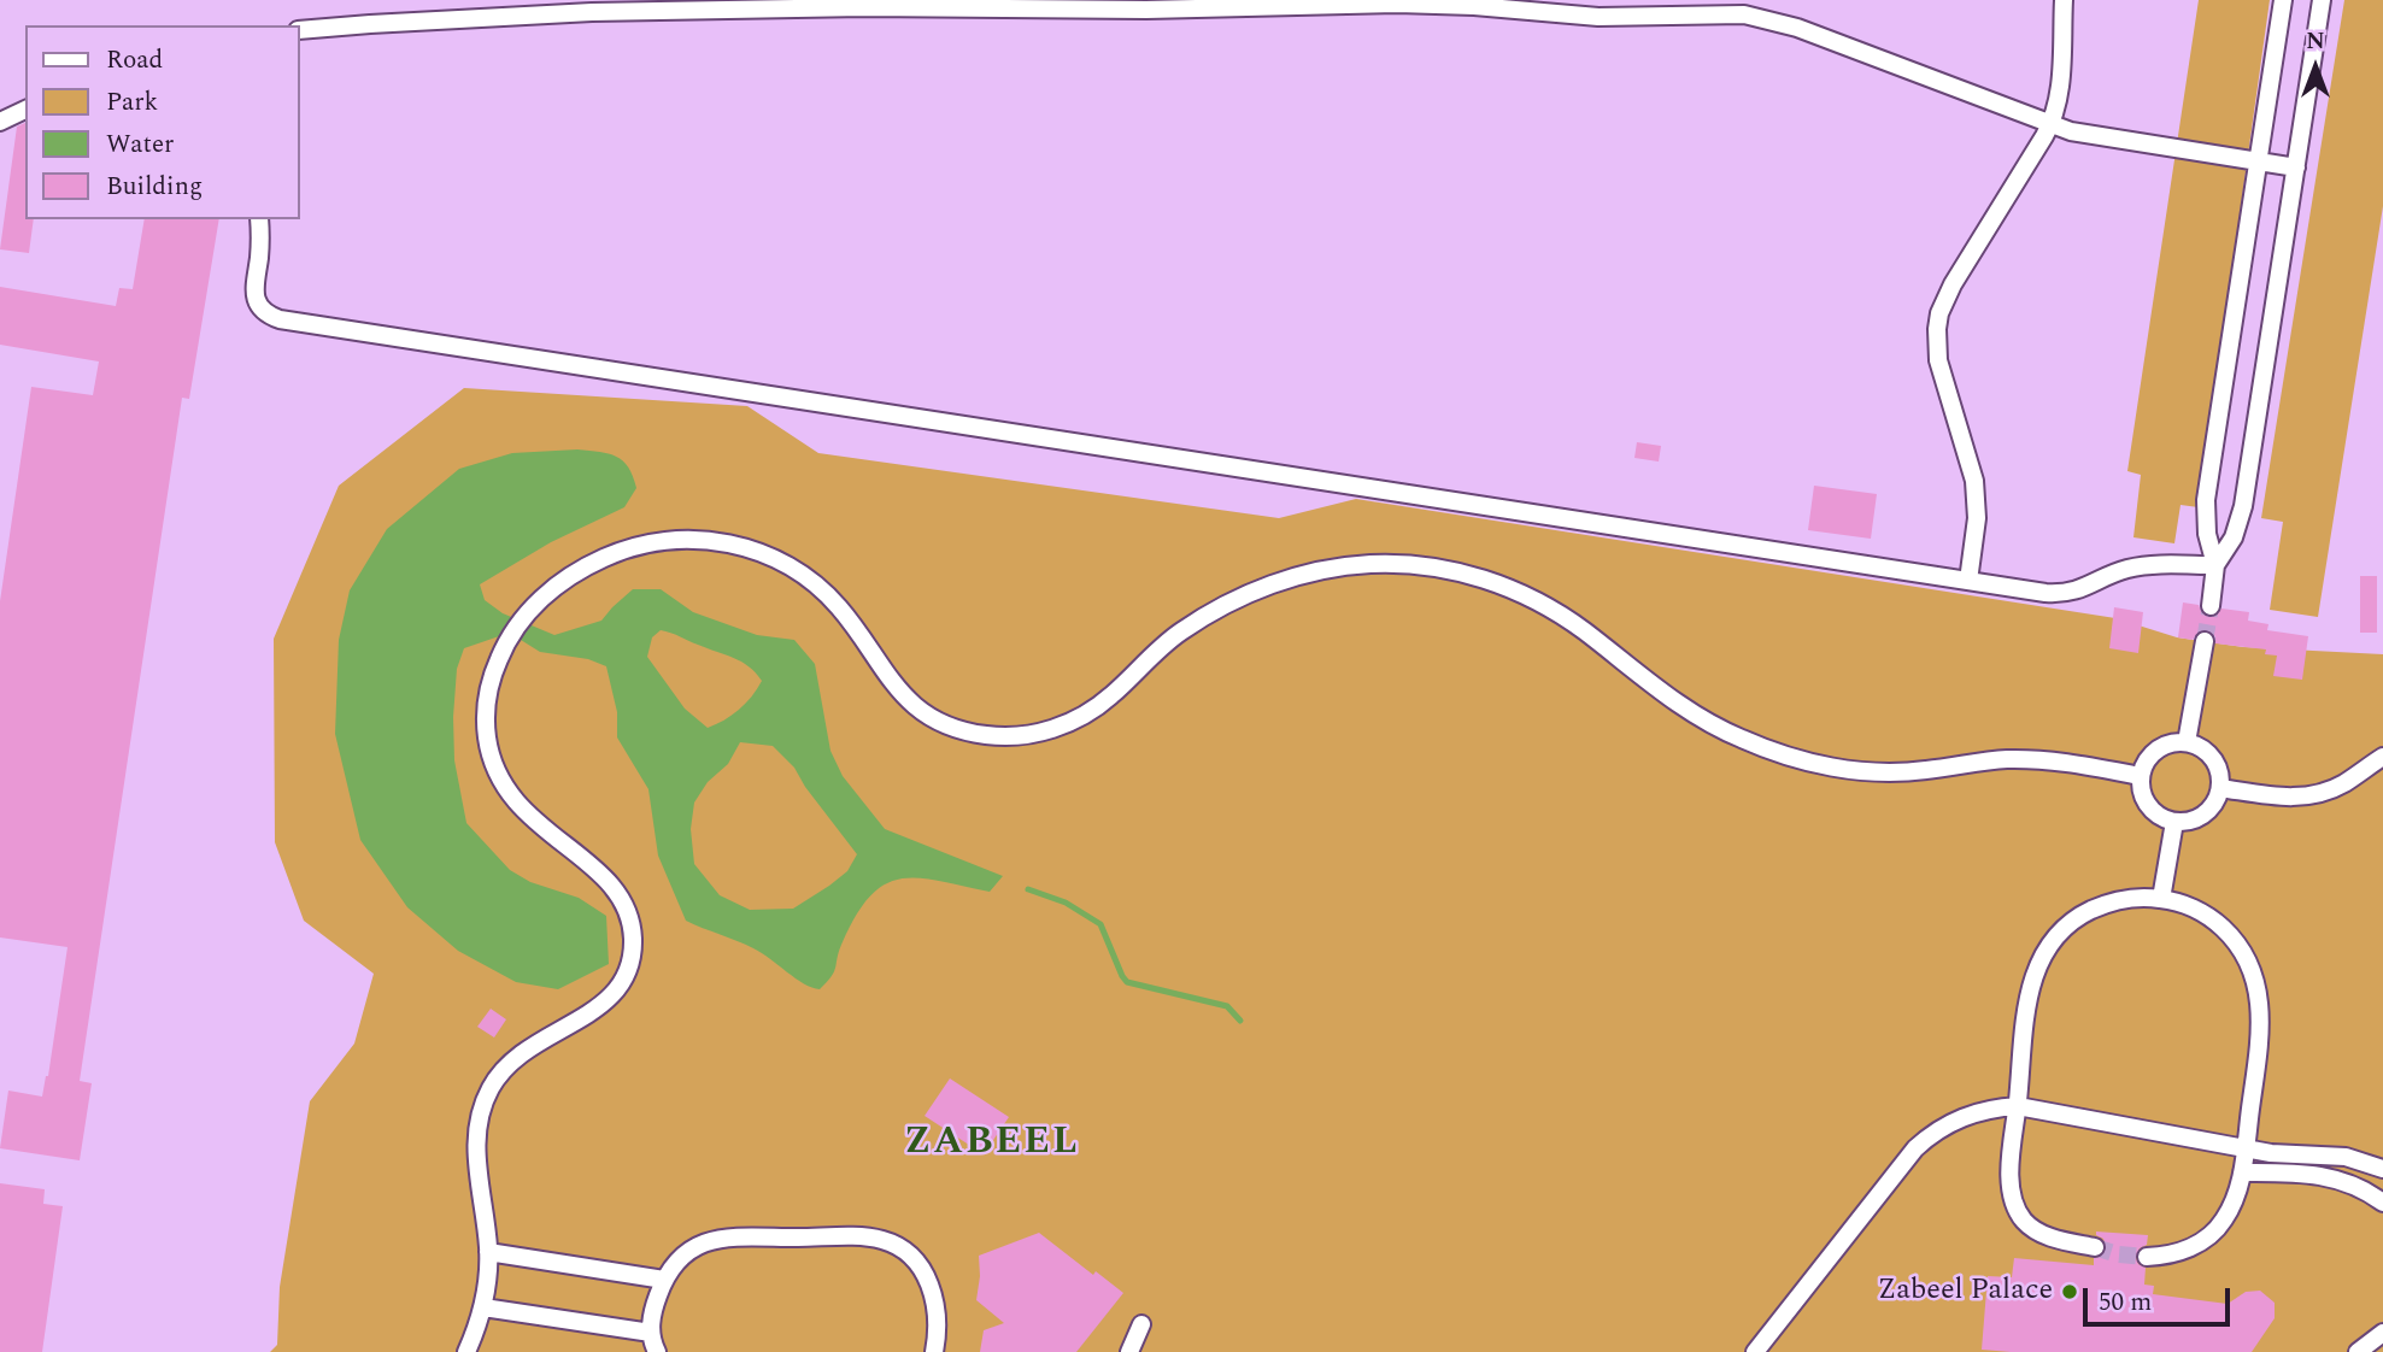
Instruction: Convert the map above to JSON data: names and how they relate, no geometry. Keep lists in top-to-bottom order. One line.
{"districts":["ZABEEL"],"places":["Zabeel Palace"],"legend":["Road","Park","Water","Building"],"scale_bar":"50 m","north":"top"}
